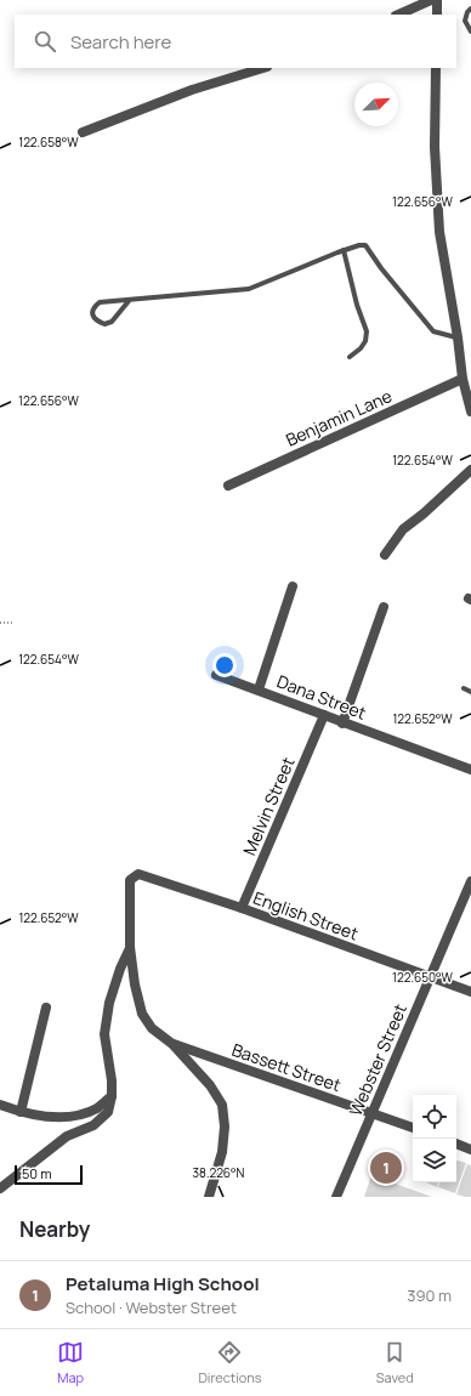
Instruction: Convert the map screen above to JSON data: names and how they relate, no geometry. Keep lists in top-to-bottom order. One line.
{"streets":{"street":["Benjamin Lane","Dana Street","Melvin Street","English Street","Webster Street","Bassett Street"]},"crossings":[["Dana Street","Melvin Street"],["Melvin Street","English Street"],["English Street","Webster Street"],["Webster Street","Bassett Street"]],"scale_bar":"50 m","north":"top right","page":{"search":"Search here","pins":"1","scale":"50 m","heading":"Nearby","list":[{"mark":"1","name":"Petaluma High School","note":"School · Webster Street","value":"390 m"}],"nav":["Map","Directions","Saved"]},"coordinates":["122.658°W","122.656°W","122.654°W","122.652°W","122.650°W","38.226°N"]}
